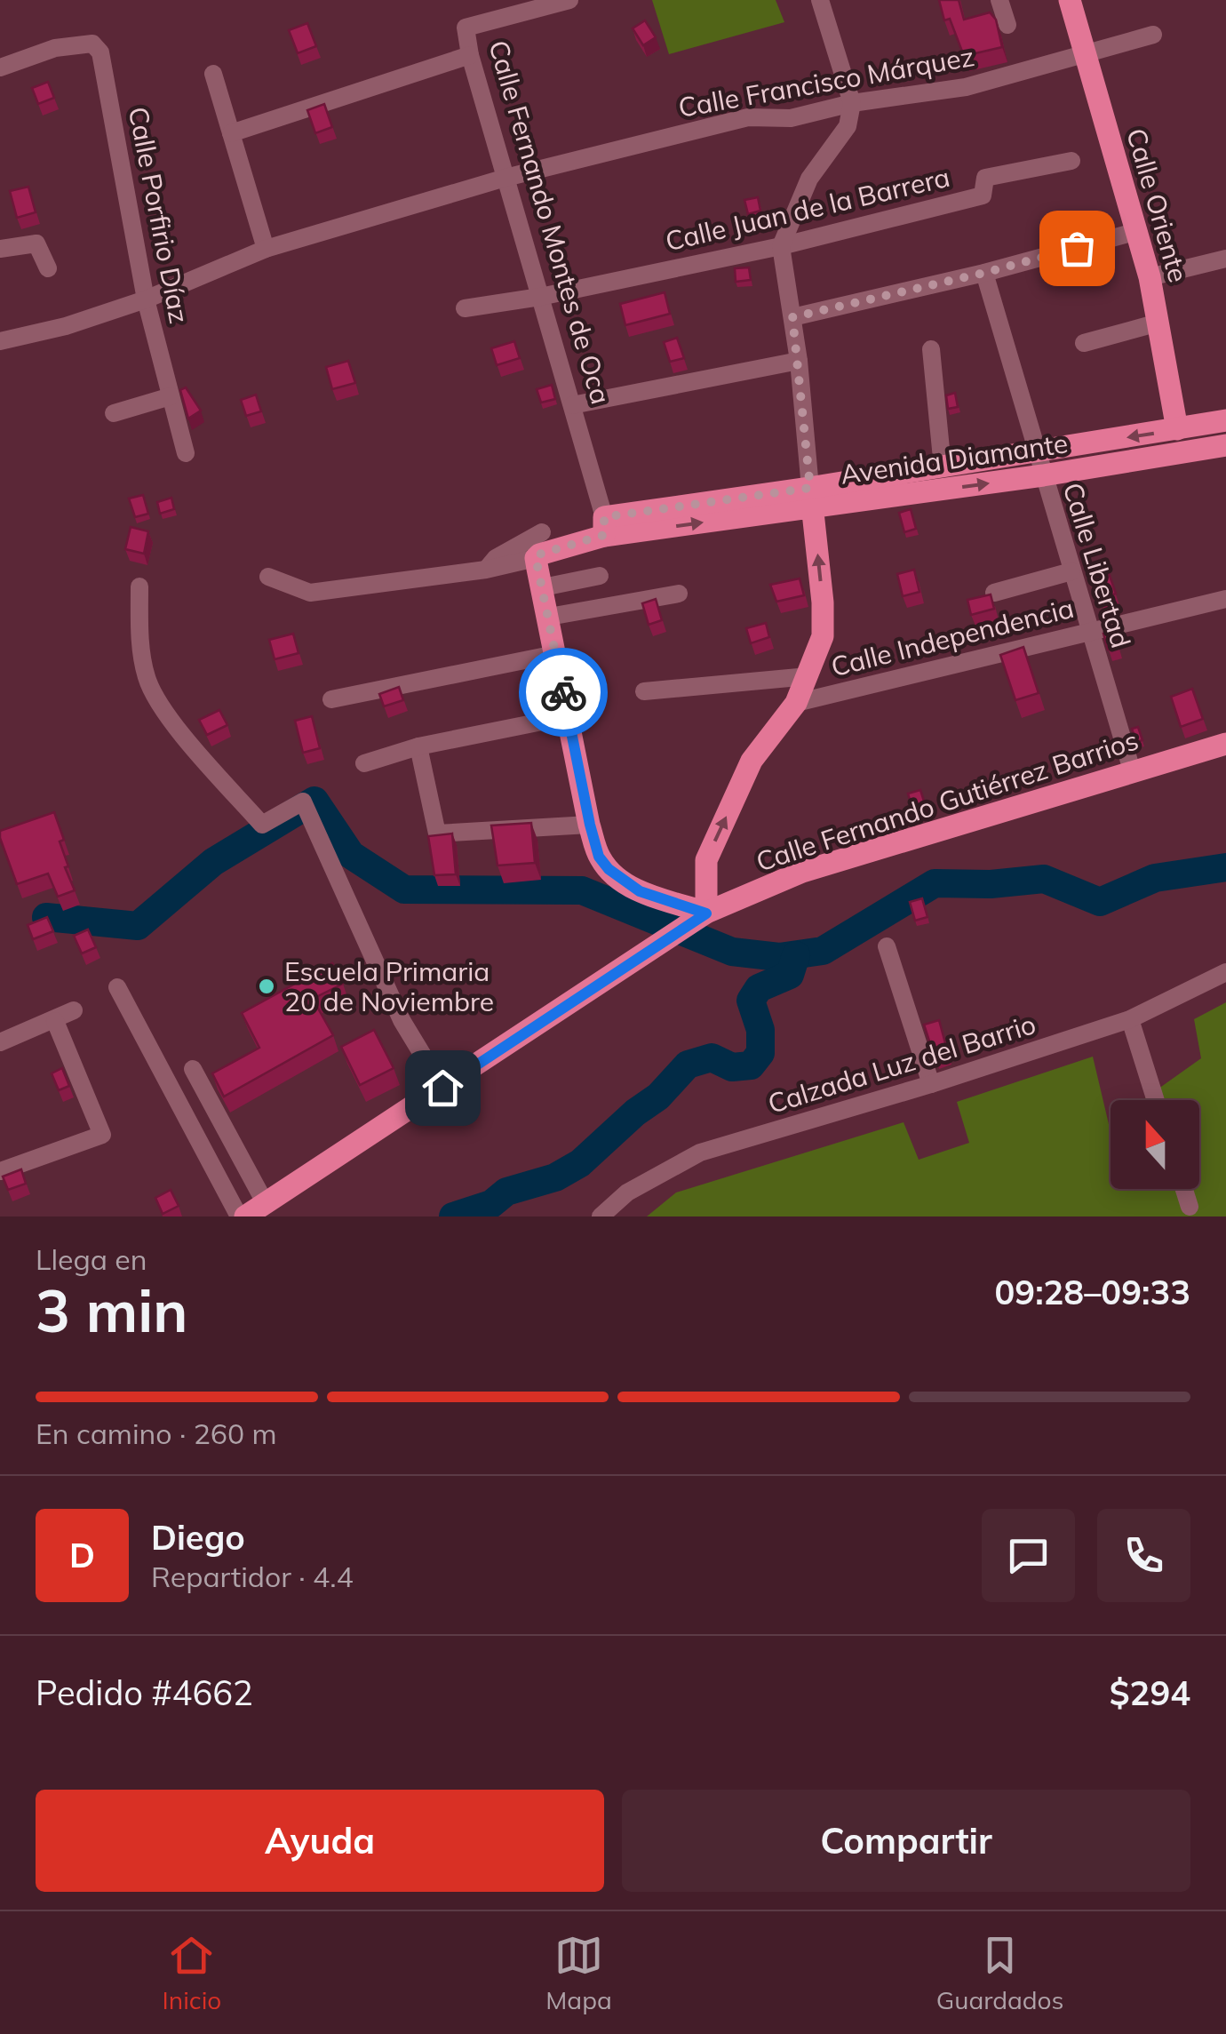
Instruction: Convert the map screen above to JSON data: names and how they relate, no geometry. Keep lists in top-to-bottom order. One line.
{"streets":{"main road":["Calle Oriente","Avenida Diamante","Calle Fernando Gutiérrez Barrios"],"street":["Calle Francisco Márquez","Calle Juan de la Barrera","Calle Porfirio Díaz","Calle Fernando Montes de Oca","Calle Libertad","Calle Independencia","Calzada Luz del Barrio"]},"crossings":[["Calle Francisco Márquez","Calle Oriente"],["Calle Francisco Márquez","Calle Porfirio Díaz"],["Calle Francisco Márquez","Calle Fernando Montes de Oca"],["Calle Oriente","Avenida Diamante"],["Calle Juan de la Barrera","Calle Fernando Montes de Oca"],["Calle Fernando Montes de Oca","Avenida Diamante"],["Avenida Diamante","Calle Libertad"],["Calle Libertad","Calle Independencia"],["Calle Libertad","Calle Fernando Gutiérrez Barrios"]],"places":["Escuela Primaria 20 de Noviembre"],"north":"top","page":{"heading":["3 min","Llega en","09:28–09:33"],"panel":["Diego","Repartidor · 4.4","Pedido #4662","$294"],"bar":"En camino · 260 m","round":"D","buttons":["Ayuda","Compartir"],"tabs":["Inicio","Mapa","Guardados"]}}
